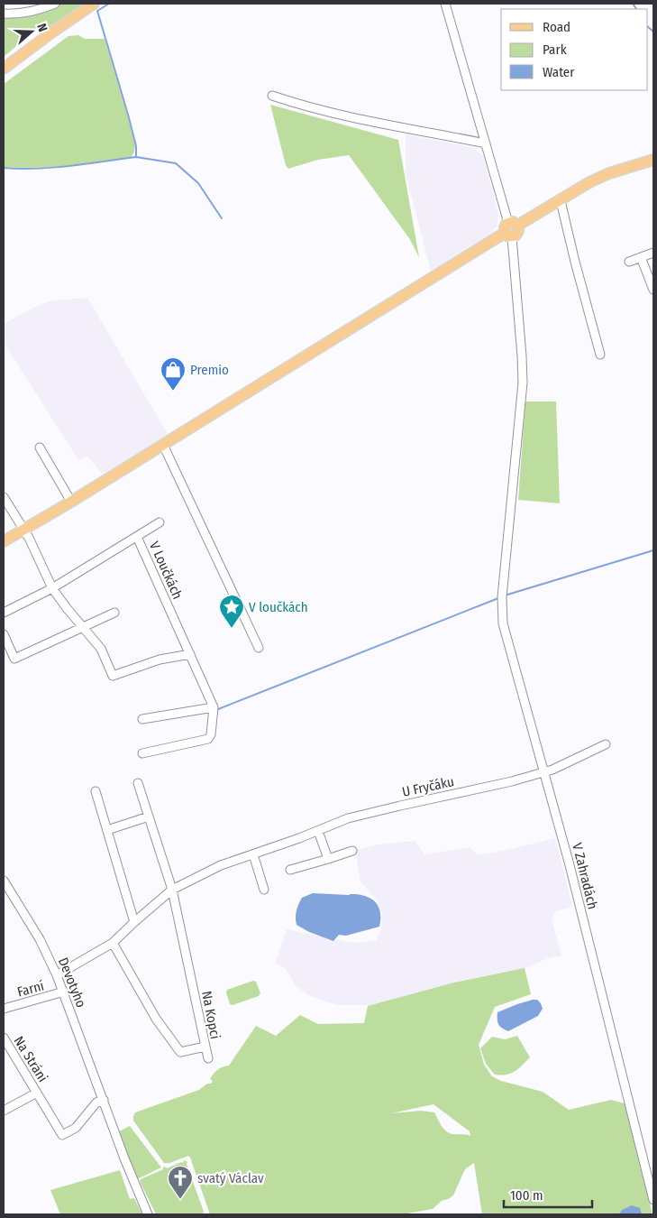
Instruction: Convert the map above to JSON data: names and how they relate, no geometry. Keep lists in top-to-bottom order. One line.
{"streets":{"street":["V Loučkách","U Fryčáku","V Zahradách","Devotyho","Farní","Na Kopci","Na Stráni"]},"crossings":[["U Fryčáku","V Zahradách"],["U Fryčáku","Na Kopci"],["Devotyho","Farní"],["Devotyho","Na Stráni"]],"places":{"shop":["Premio"],"place":["V loučkách"],"church":["svatý Václav"]},"legend":["Road","Park","Water"],"scale_bar":"100 m","north":"right"}
